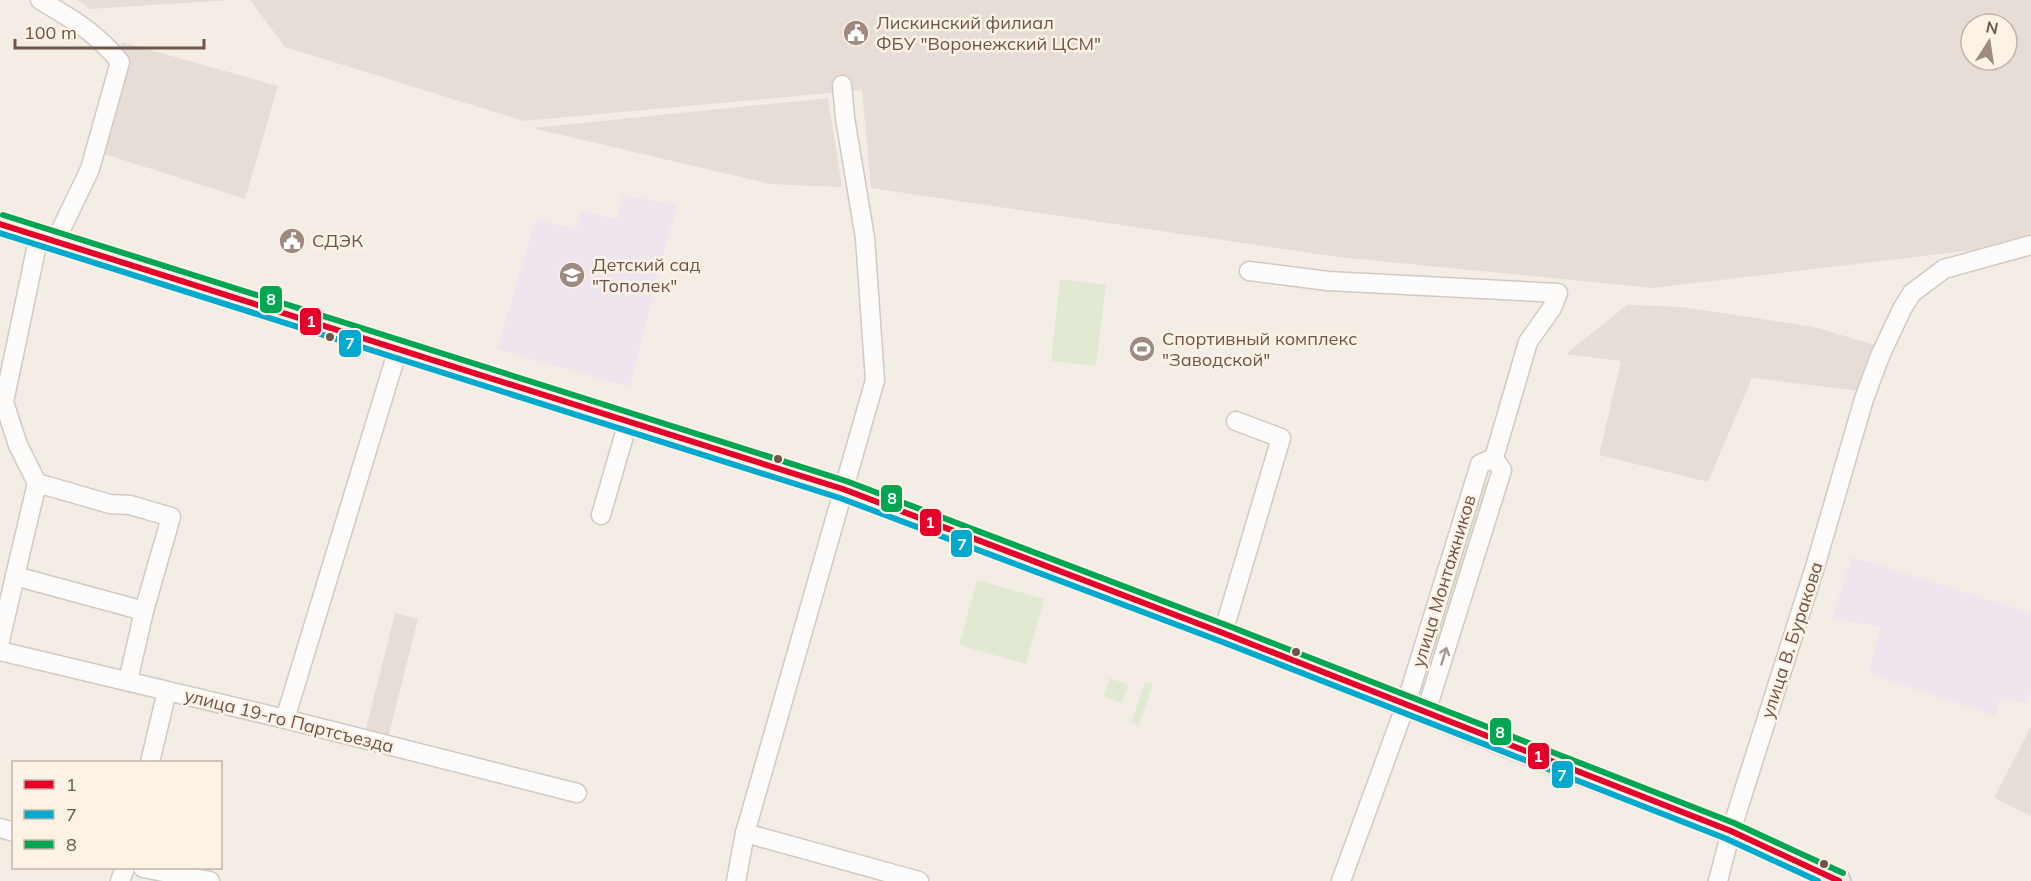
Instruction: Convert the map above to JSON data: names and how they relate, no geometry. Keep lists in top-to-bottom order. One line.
{"streets":{"street":["улица Монтажников","улица В. Буракова","улица 19-го Партсъезда"]},"places":{"public building":["Лискинский филиал ФБУ \"Воронежский ЦСМ\"","СДЭК"],"school or university":["Детский сад \"Тополек\""],"sports":["Спортивный комплекс \"Заводской\""]},"lines":["transit line 8","transit line 1","transit line 7"],"legend":["1","7","8"],"scale_bar":"100 m","north":"top"}
